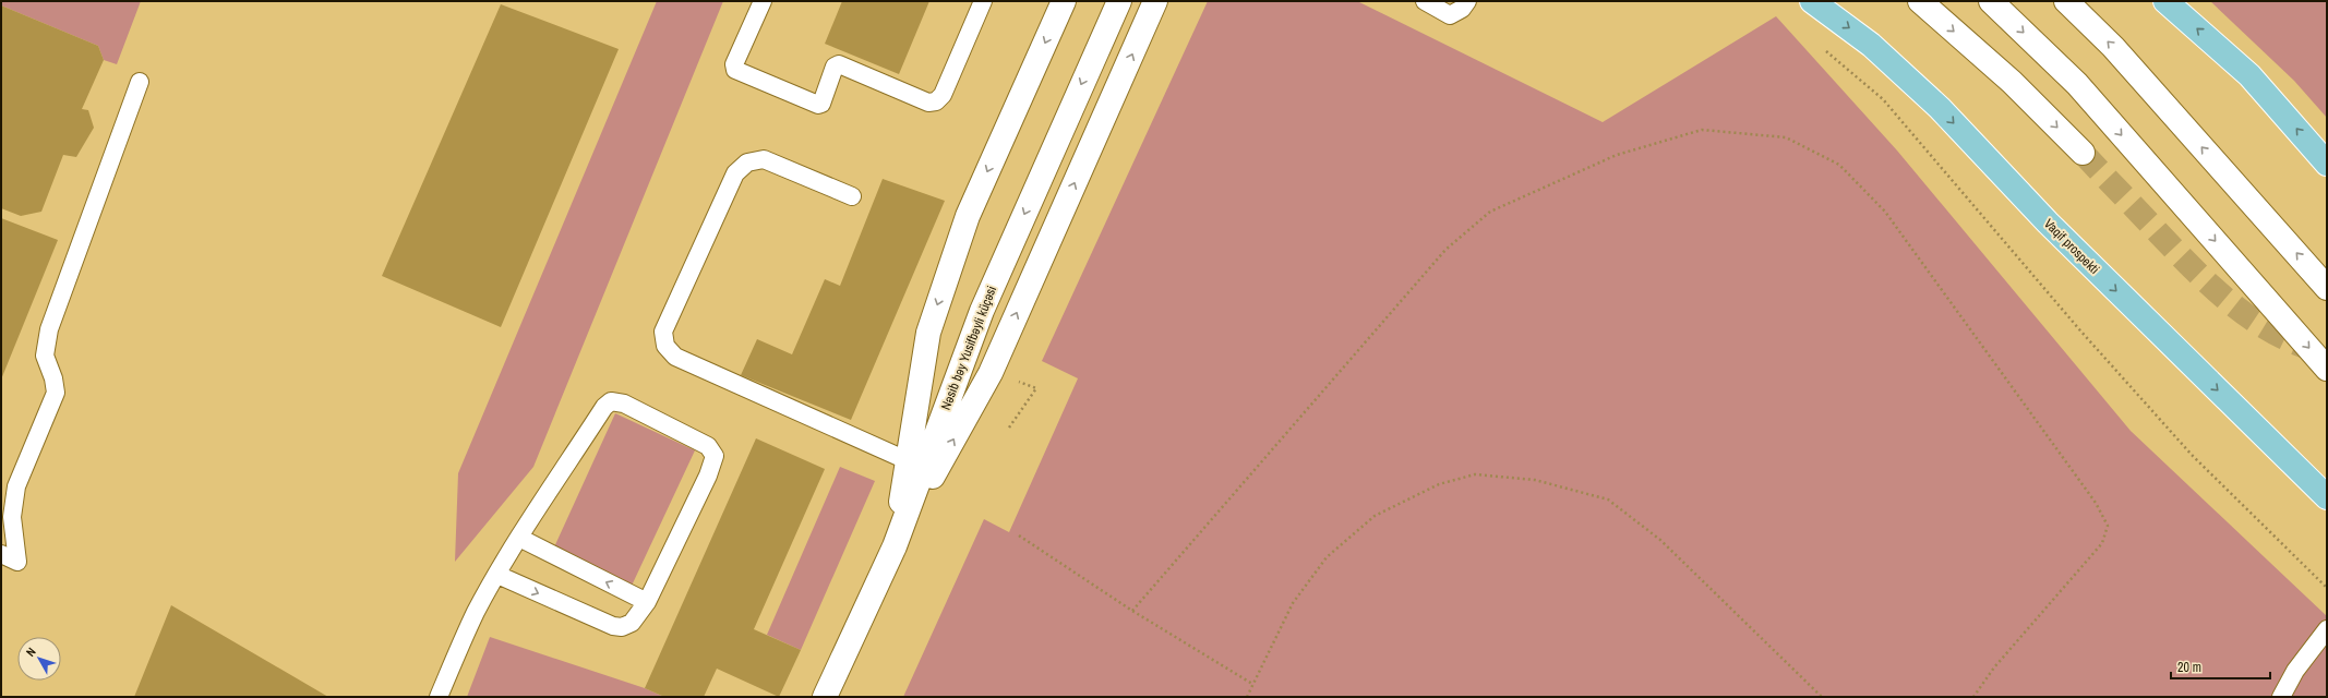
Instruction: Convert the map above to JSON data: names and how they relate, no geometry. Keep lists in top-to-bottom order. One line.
{"streets":{"main road":["Vaqif prospekti","Nəsib bəy Yusifbəyli küçəsi"]},"scale_bar":"20 m","north":"top left"}
